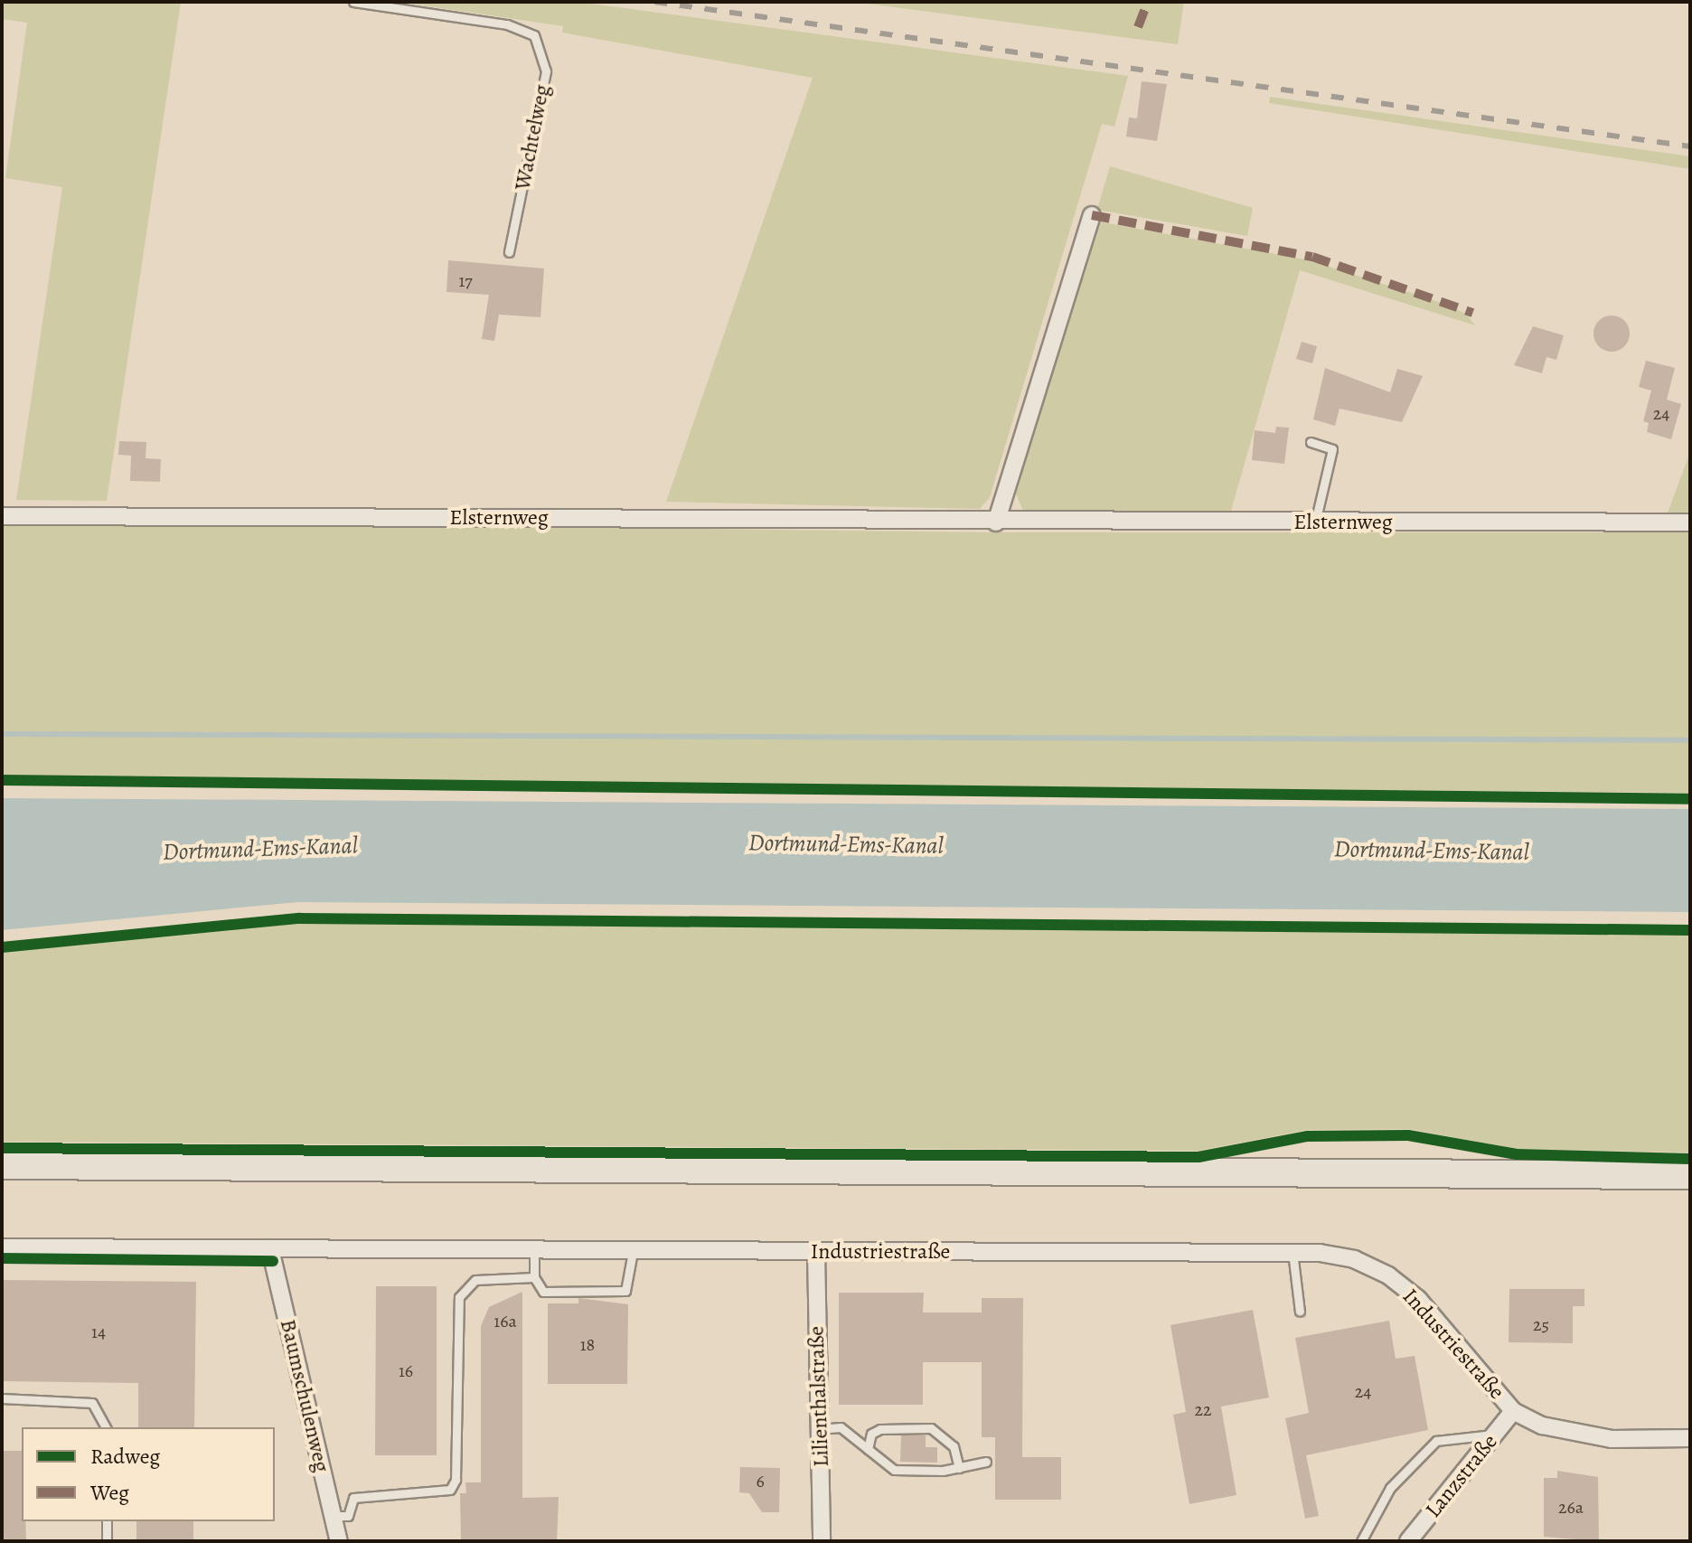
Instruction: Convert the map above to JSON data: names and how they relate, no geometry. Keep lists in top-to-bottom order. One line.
{"streets":{"street":["Elsternweg","Industriestraße","Baumschulenweg","Lilienthalstraße","Lanzstraße"],"lane":["Wachtelweg"]},"crossings":[["Industriestraße","Baumschulenweg"],["Industriestraße","Lilienthalstraße"],["Industriestraße","Lanzstraße"]],"water":["Dortmund-Ems-Kanal"],"house_numbers":["17","24","16a","25","14","18","16","24","22","6","26a"],"legend":["Radweg","Weg"]}
